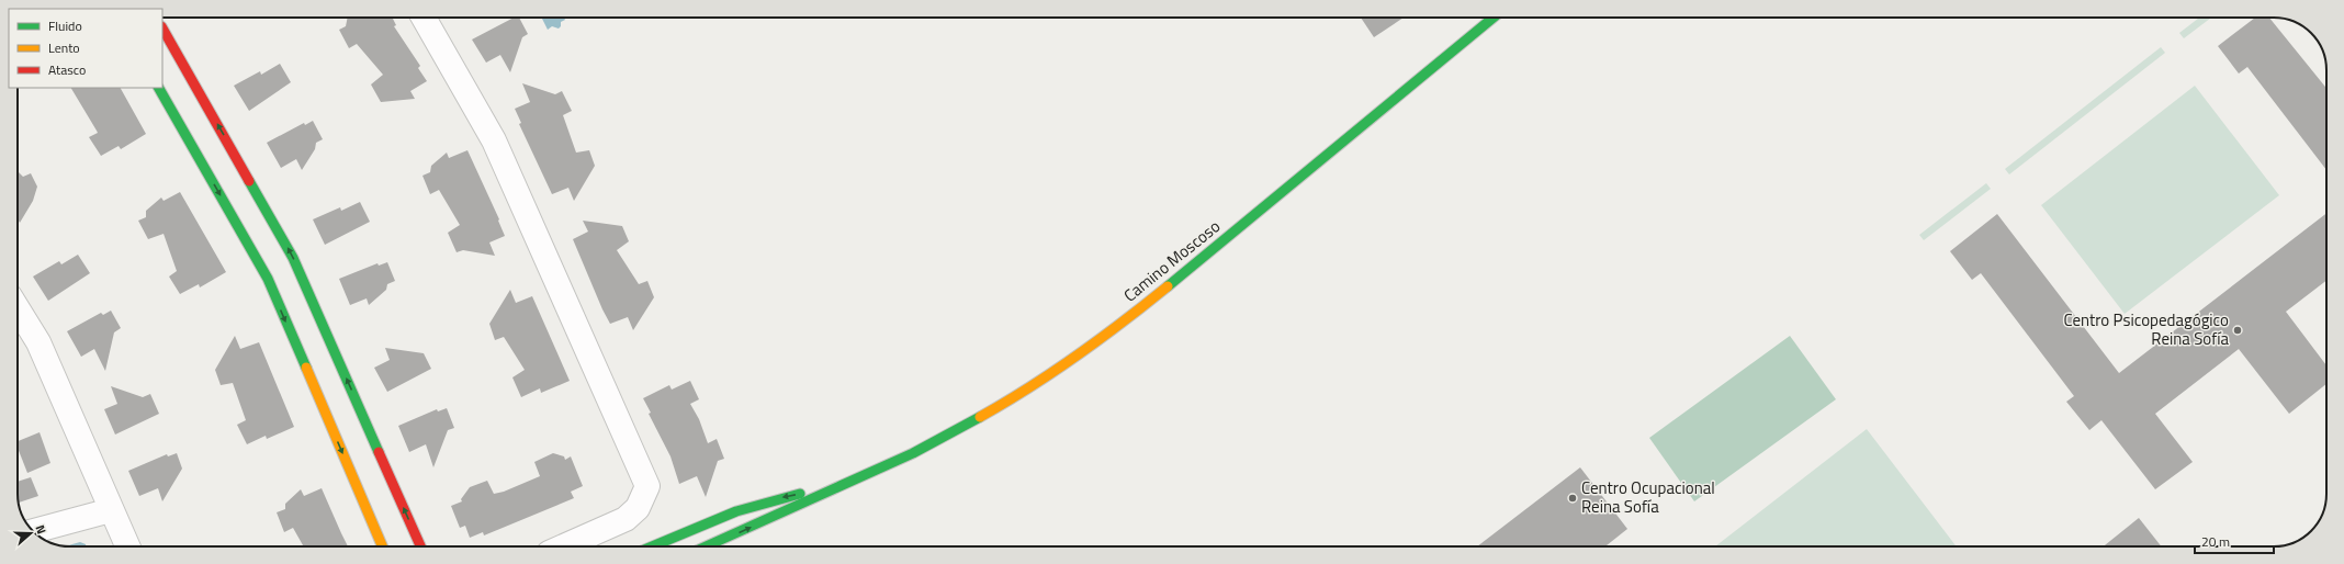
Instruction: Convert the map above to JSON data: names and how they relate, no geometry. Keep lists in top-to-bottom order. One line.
{"streets":{"street":["Camino Moscoso"]},"places":["Centro Psicopedagógico Reina Sofía","Centro Ocupacional Reina Sofía"],"legend":["Fluido","Lento","Atasco"],"scale_bar":"20 m","north":"right"}
